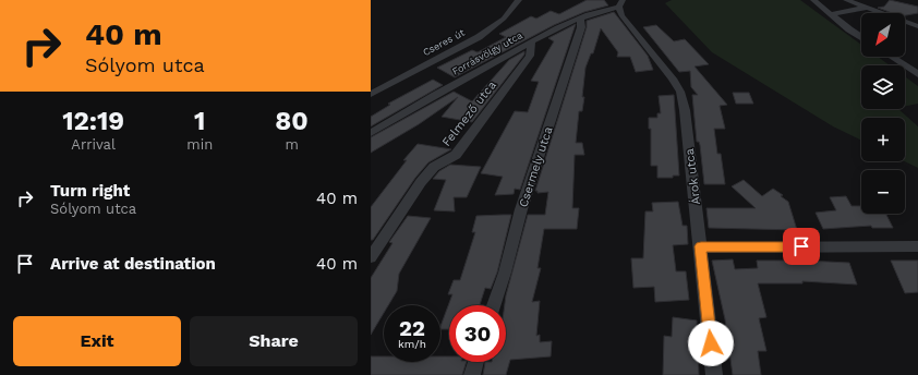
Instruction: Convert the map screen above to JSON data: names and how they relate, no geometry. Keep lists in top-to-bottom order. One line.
{"streets":{"street":["Cseres út","Forrásvölgy utca","Felmező utca","Csermely utca","Árok utca"]},"crossings":[["Forrásvölgy utca","Felmező utca"],["Forrásvölgy utca","Csermely utca"],["Forrásvölgy utca","Árok utca"]],"north":"bottom left","page":{"turn":["40 m","Sólyom utca"],"map_buttons":["+","−"],"eta":["12:19","Arrival","1","min","80","m"],"list":[{"name":"Turn right","note":"Sólyom utca","value":"40 m"},{"name":"Arrive at destination","value":"40 m"}],"speed":"22 km/h","limit":"30","buttons":["Exit","Share"]}}
